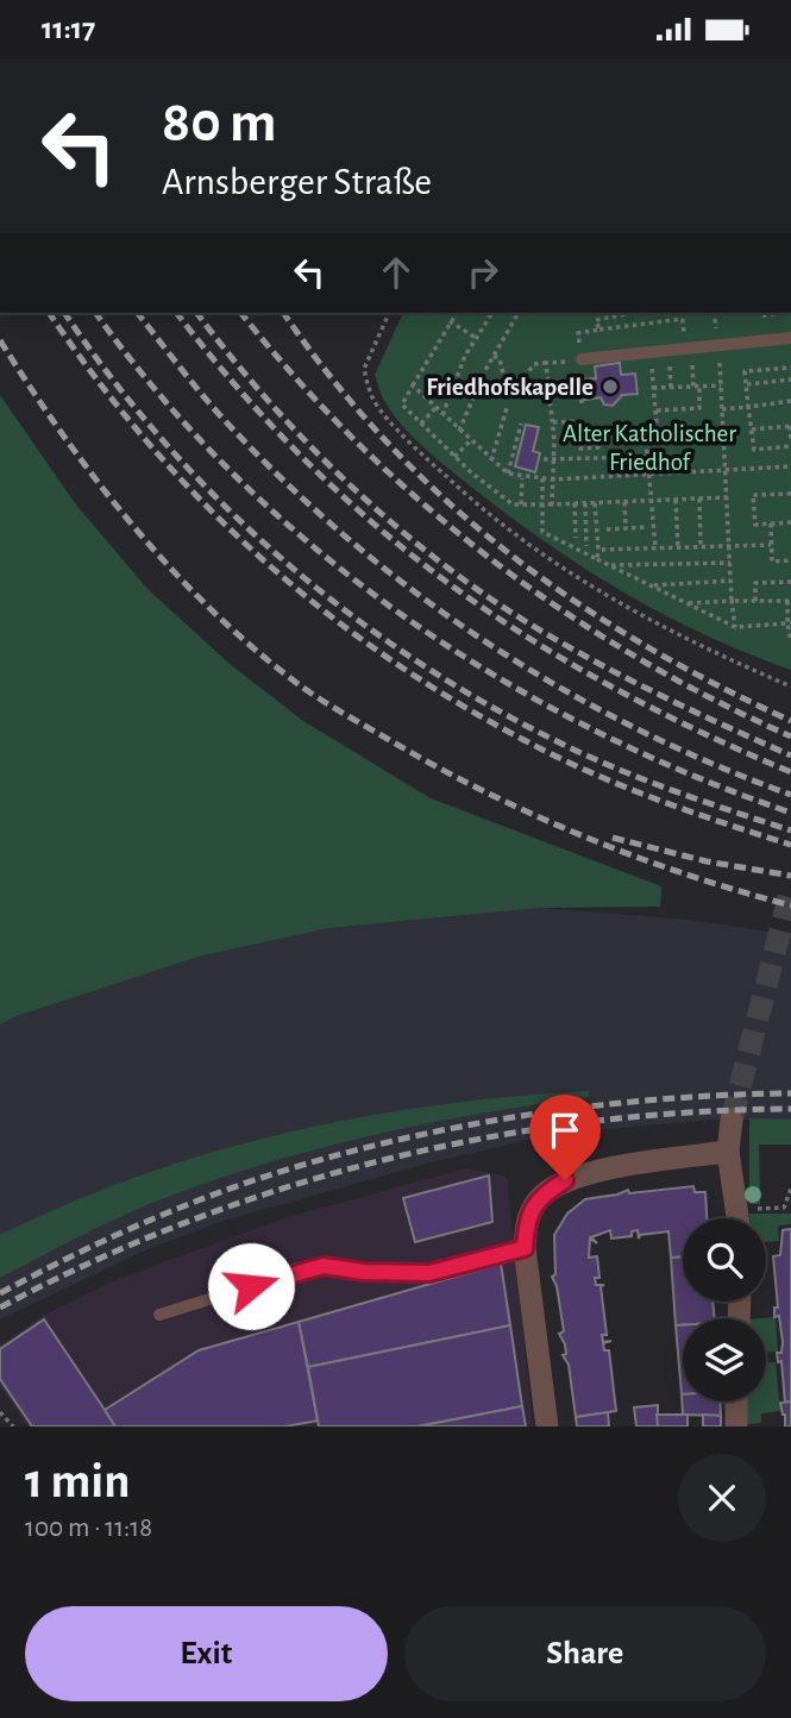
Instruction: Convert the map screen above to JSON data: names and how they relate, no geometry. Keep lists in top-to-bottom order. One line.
{"parks":["Alter Katholischer Friedhof"],"places":["Friedhofskapelle"],"page":{"status":"11:17","turn":["80 m","Arnsberger Straße"],"heading":["1 min","100 m · 11:18"],"buttons":["Exit","Share"]}}
